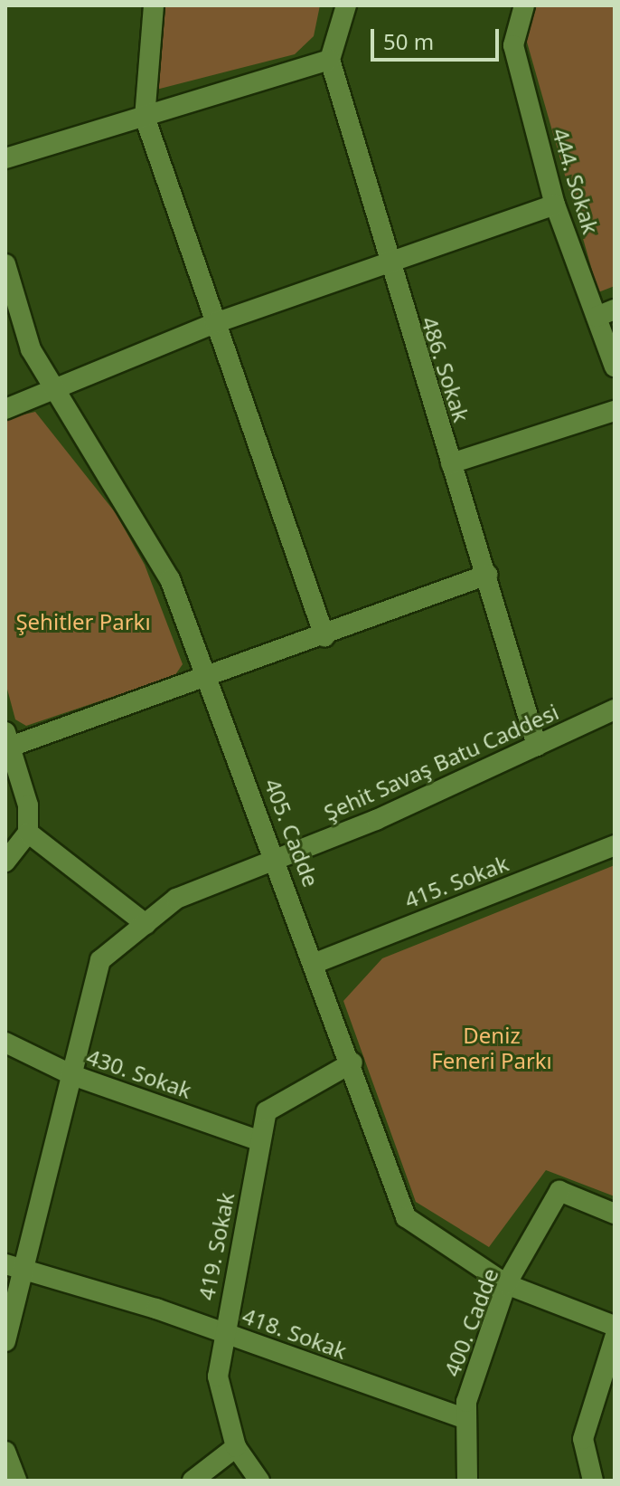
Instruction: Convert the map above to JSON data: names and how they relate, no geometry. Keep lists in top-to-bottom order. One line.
{"streets":{"street":["444. Sokak","486. Sokak","Şehit Savaş Batu Caddesi","405. Cadde","415. Sokak","430. Sokak","419. Sokak","400. Cadde","418. Sokak"]},"crossings":[["486. Sokak","Şehit Savaş Batu Caddesi"],["Şehit Savaş Batu Caddesi","405. Cadde"],["Şehit Savaş Batu Caddesi","430. Sokak"],["Şehit Savaş Batu Caddesi","418. Sokak"],["405. Cadde","415. Sokak"],["405. Cadde","419. Sokak"],["405. Cadde","400. Cadde"],["430. Sokak","419. Sokak"],["419. Sokak","418. Sokak"],["400. Cadde","418. Sokak"]],"parks":["Şehitler Parkı","Deniz Feneri Parkı"],"scale_bar":"50 m"}
